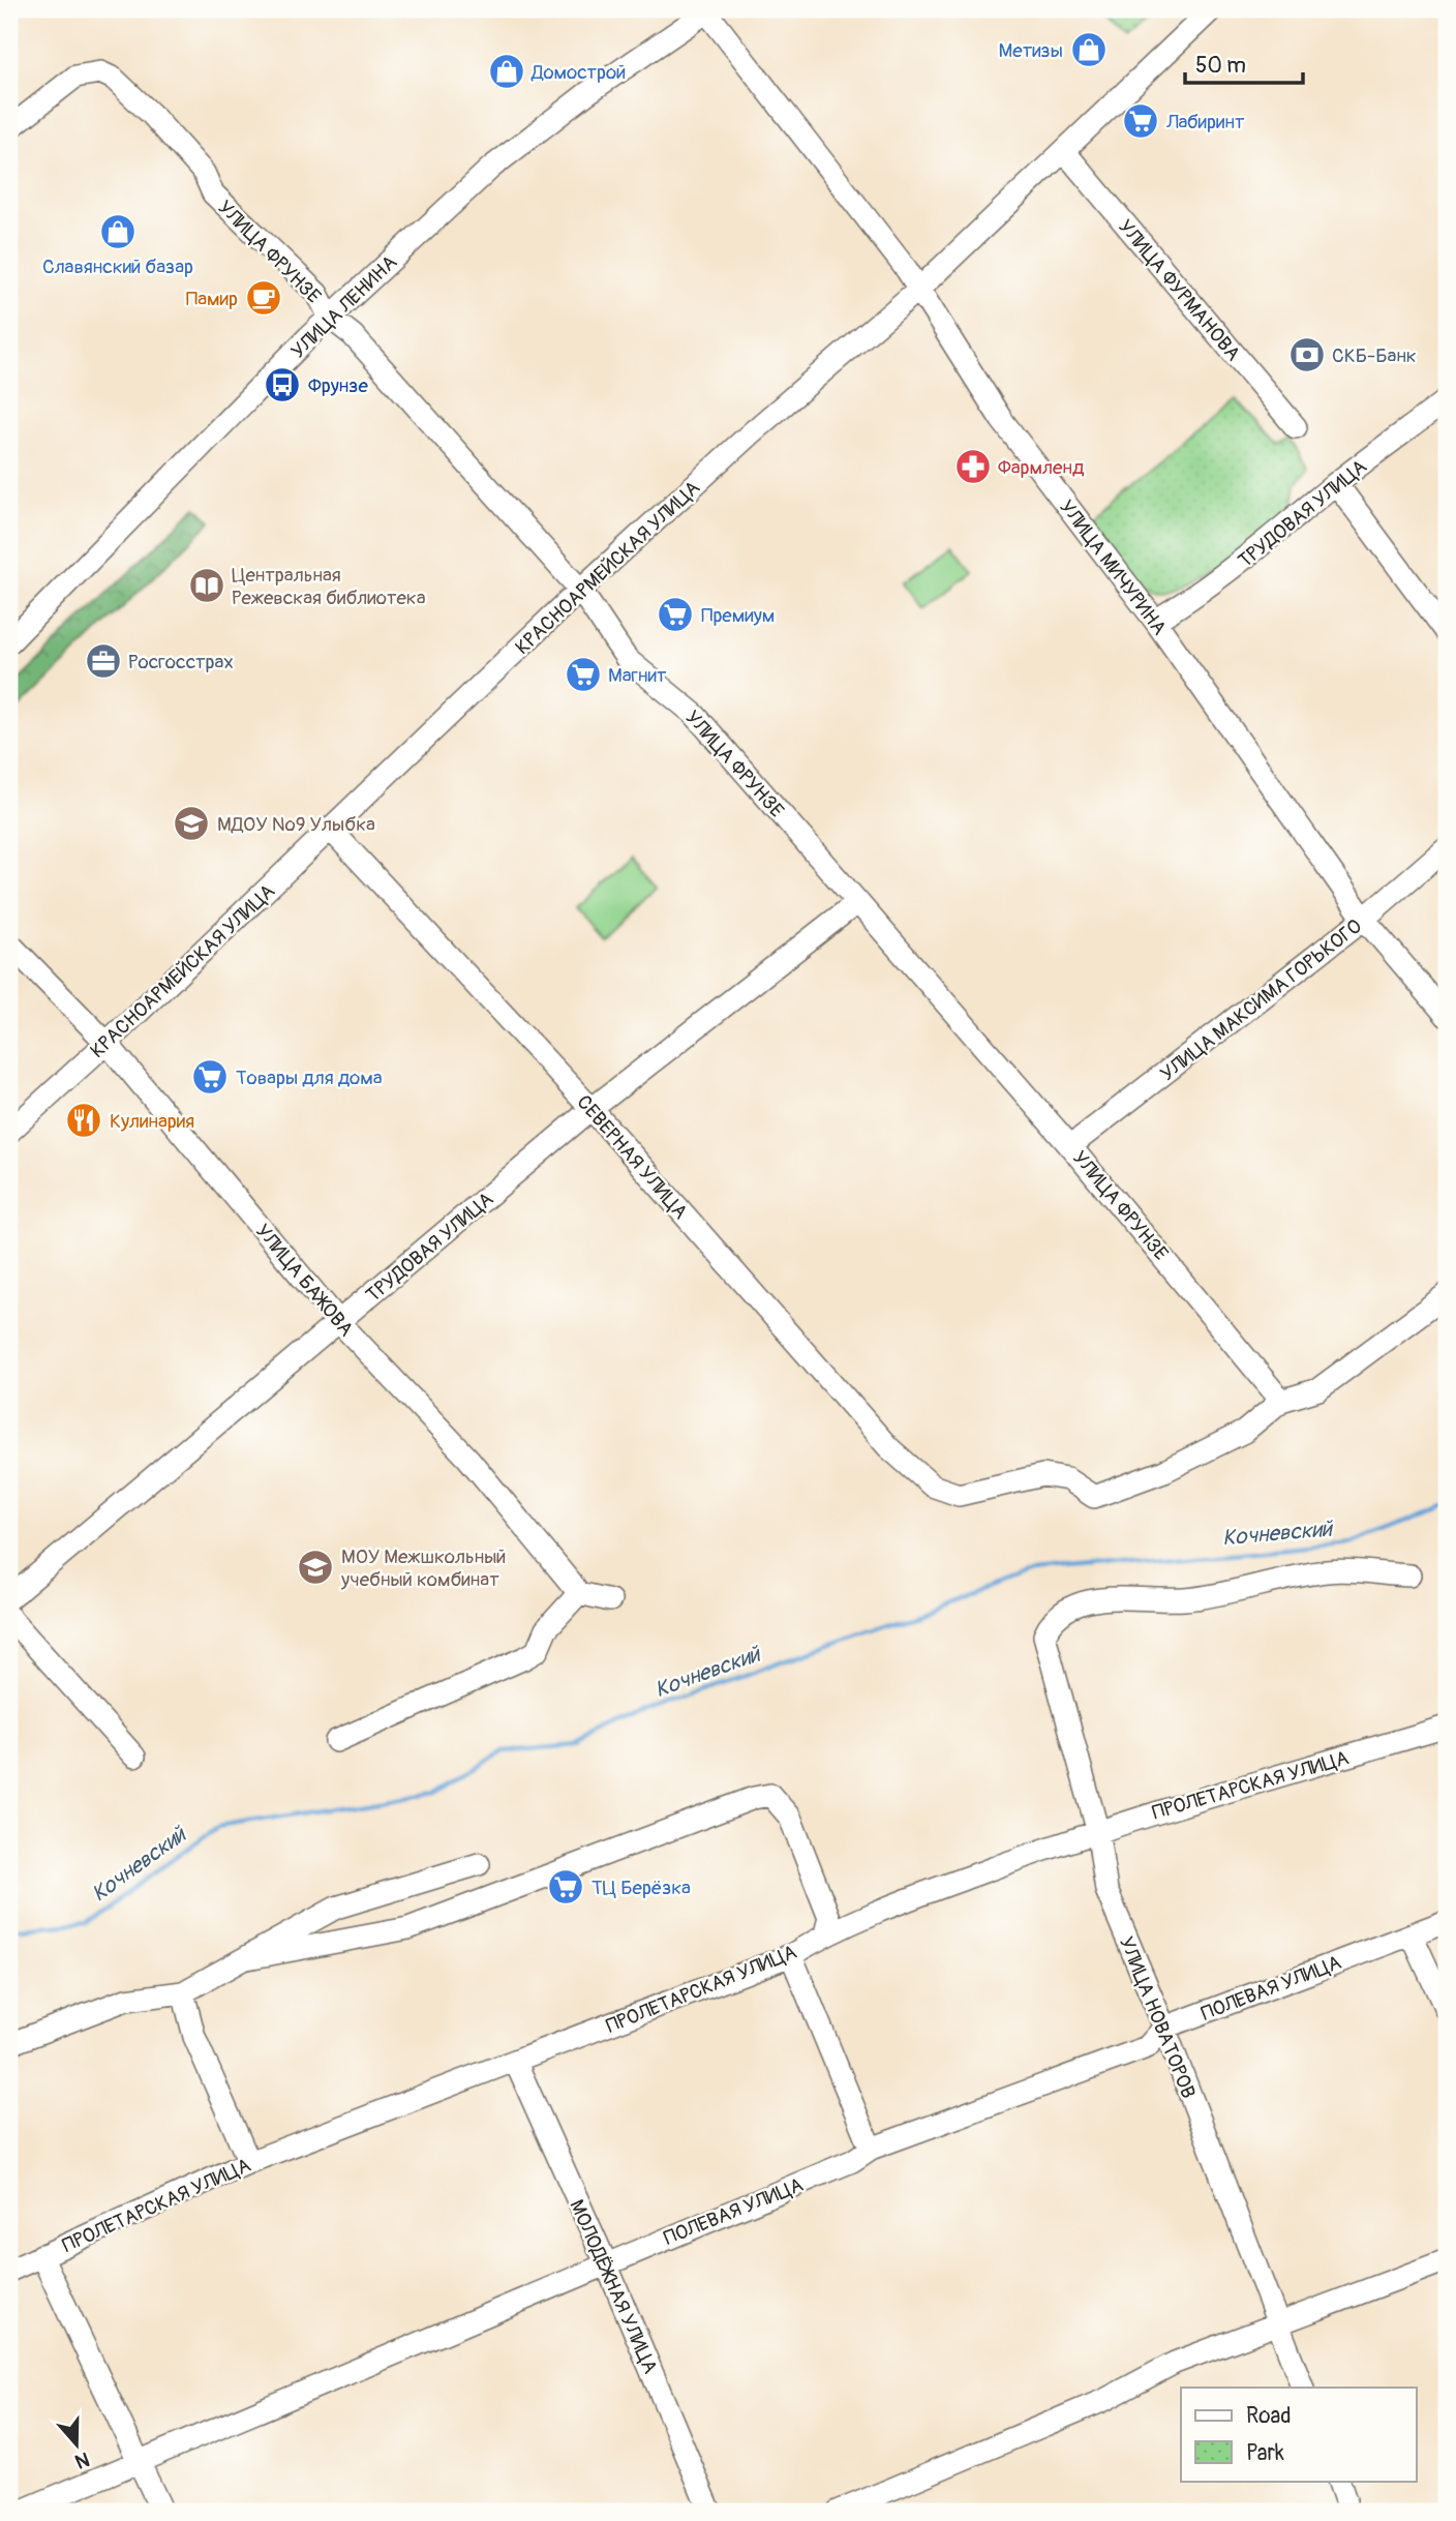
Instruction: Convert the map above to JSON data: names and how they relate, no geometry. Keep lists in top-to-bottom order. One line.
{"streets":{"street":["УЛИЦА ФРУНЗЕ","УЛИЦА ФУРМАНОВА","УЛИЦА ЛЕНИНА","ТРУДОВАЯ УЛИЦА","КРАСНОАРМЕЙСКАЯ УЛИЦА","УЛИЦА МИЧУРИНА","УЛИЦА МАКСИМА ГОРЬКОГО","СЕВЕРНАЯ УЛИЦА","УЛИЦА БАЖОВА","ПРОЛЕТАРСКАЯ УЛИЦА","ПОЛЕВАЯ УЛИЦА","УЛИЦА НОВАТОРОВ","МОЛОДЁЖНАЯ УЛИЦА"]},"crossings":[["УЛИЦА ФРУНЗЕ","УЛИЦА ЛЕНИНА"],["УЛИЦА ФРУНЗЕ","ТРУДОВАЯ УЛИЦА"],["УЛИЦА ФРУНЗЕ","КРАСНОАРМЕЙСКАЯ УЛИЦА"],["УЛИЦА ФРУНЗЕ","УЛИЦА МАКСИМА ГОРЬКОГО"],["УЛИЦА ФРУНЗЕ","СЕВЕРНАЯ УЛИЦА"],["УЛИЦА ФУРМАНОВА","КРАСНОАРМЕЙСКАЯ УЛИЦА"],["УЛИЦА ЛЕНИНА","УЛИЦА МИЧУРИНА"],["ТРУДОВАЯ УЛИЦА","УЛИЦА МИЧУРИНА"],["ТРУДОВАЯ УЛИЦА","СЕВЕРНАЯ УЛИЦА"],["ТРУДОВАЯ УЛИЦА","УЛИЦА БАЖОВА"],["КРАСНОАРМЕЙСКАЯ УЛИЦА","УЛИЦА МИЧУРИНА"],["КРАСНОАРМЕЙСКАЯ УЛИЦА","СЕВЕРНАЯ УЛИЦА"],["КРАСНОАРМЕЙСКАЯ УЛИЦА","УЛИЦА БАЖОВА"],["УЛИЦА МИЧУРИНА","УЛИЦА МАКСИМА ГОРЬКОГО"],["ПРОЛЕТАРСКАЯ УЛИЦА","УЛИЦА НОВАТОРОВ"],["ПРОЛЕТАРСКАЯ УЛИЦА","МОЛОДЁЖНАЯ УЛИЦА"],["ПОЛЕВАЯ УЛИЦА","УЛИЦА НОВАТОРОВ"],["ПОЛЕВАЯ УЛИЦА","МОЛОДЁЖНАЯ УЛИЦА"]],"water":["Кочневский"],"places":{"shop":["Метизы","Домострой","Славянский базар"],"supermarket":["Лабиринт","Премиум","Магнит","Товары для дома","ТЦ Берёзка"],"cafe":["Памир"],"bank":["СКБ-Банк"],"bus stop":["Фрунзе"],"pharmacy":["Фармленд"],"library":["Центральная Режевская библиотека"],"office":["Росгосстрах"],"school or university":["МДОУ №9 Улыбка","МОУ Межшкольный учебный комбинат"],"restaurant":["Кулинария"]},"legend":["Road","Park"],"scale_bar":"50 m","north":"bottom"}
